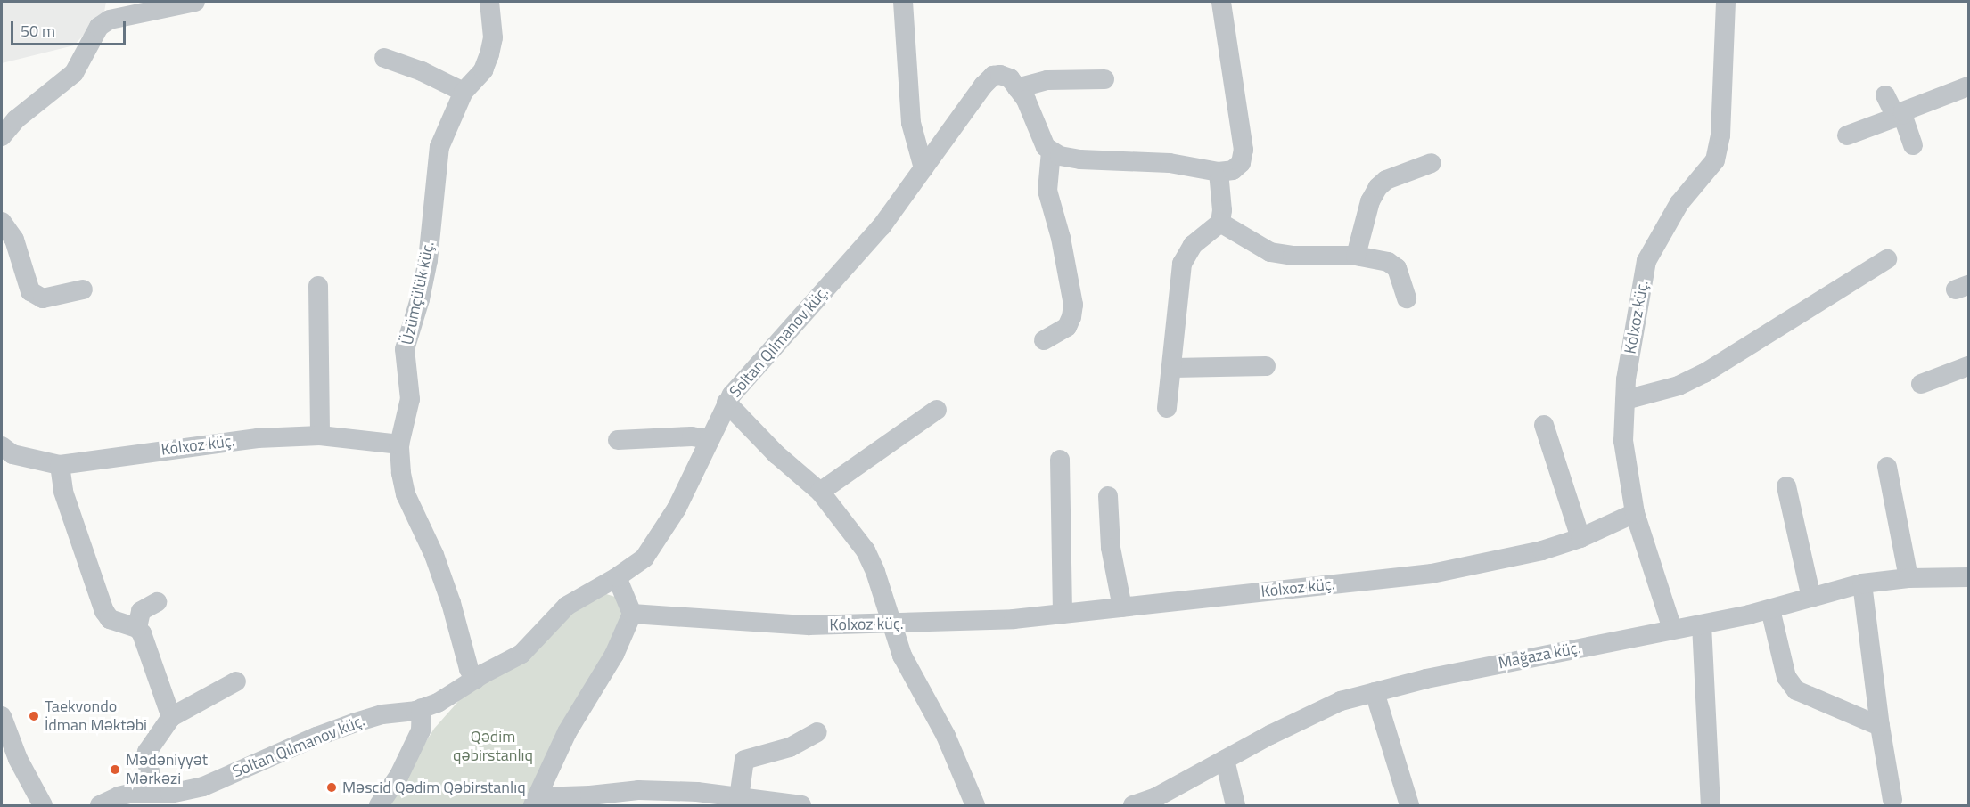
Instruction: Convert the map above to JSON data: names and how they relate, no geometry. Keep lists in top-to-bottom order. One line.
{"streets":{"street":["Üzümçülük küç.","Kolxoz küç.","Soltan Qılmanov küç.","Mağaza küç."]},"crossings":[["Üzümçülük küç.","Kolxoz küç."],["Üzümçülük küç.","Soltan Qılmanov küç."]],"parks":["Qədim qəbirstanlıq"],"places":["Taekvondo İdman Məktəbi","Mədəniyyət Mərkəzi","Məscid Qədim Qəbirstanlıq"],"scale_bar":"50 m"}
